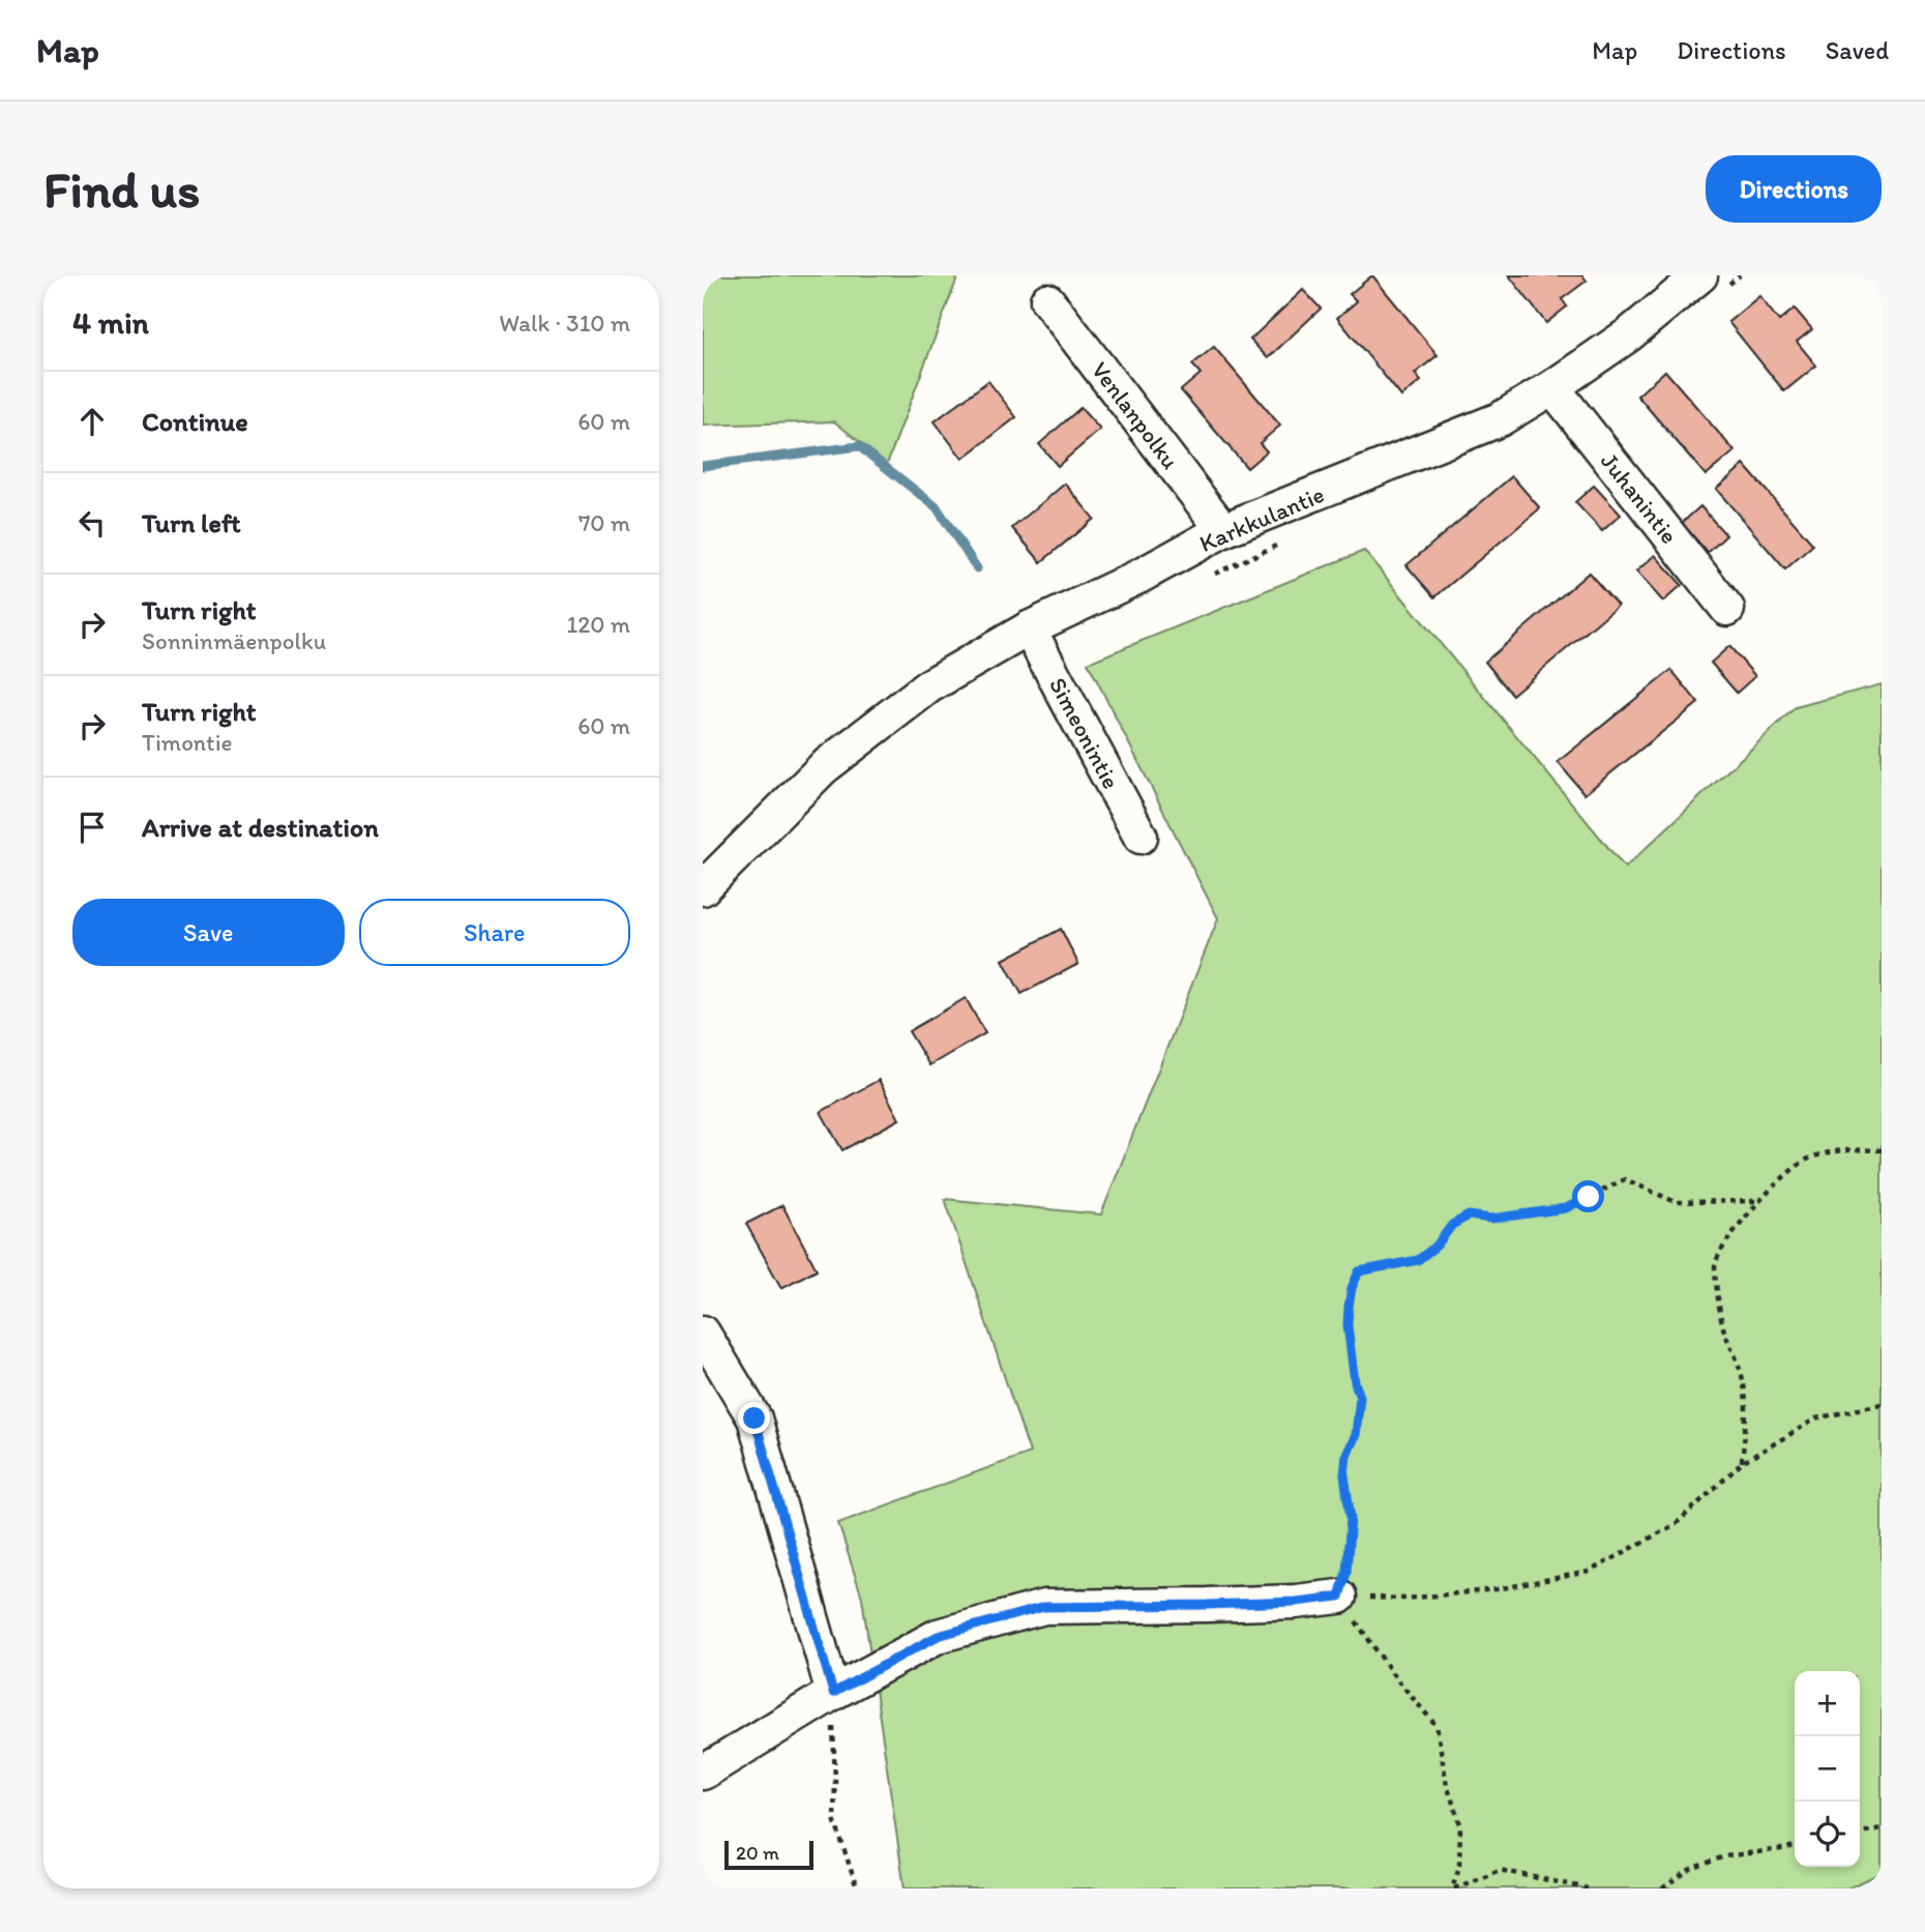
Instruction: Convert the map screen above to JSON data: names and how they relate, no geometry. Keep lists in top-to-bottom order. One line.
{"streets":{"street":["Venlanpolku","Juhanintie","Karkkulantie","Simeonintie"]},"crossings":[["Venlanpolku","Karkkulantie"],["Juhanintie","Karkkulantie"],["Karkkulantie","Simeonintie"]],"scale_bar":"20 m","page":{"header":"Map","nav":["Map","Directions","Saved"],"buttons":["Directions",["Save","Share"]],"title":"Find us","heading":["4 min","Walk · 310 m"],"list":[["Continue","60 m"],["Turn left","70 m"],["Turn right","Sonninmäenpolku","120 m"],["Turn right","Timontie","60 m"],"Arrive at destination"],"map_buttons":["+","−"],"scale":"20 m"}}
